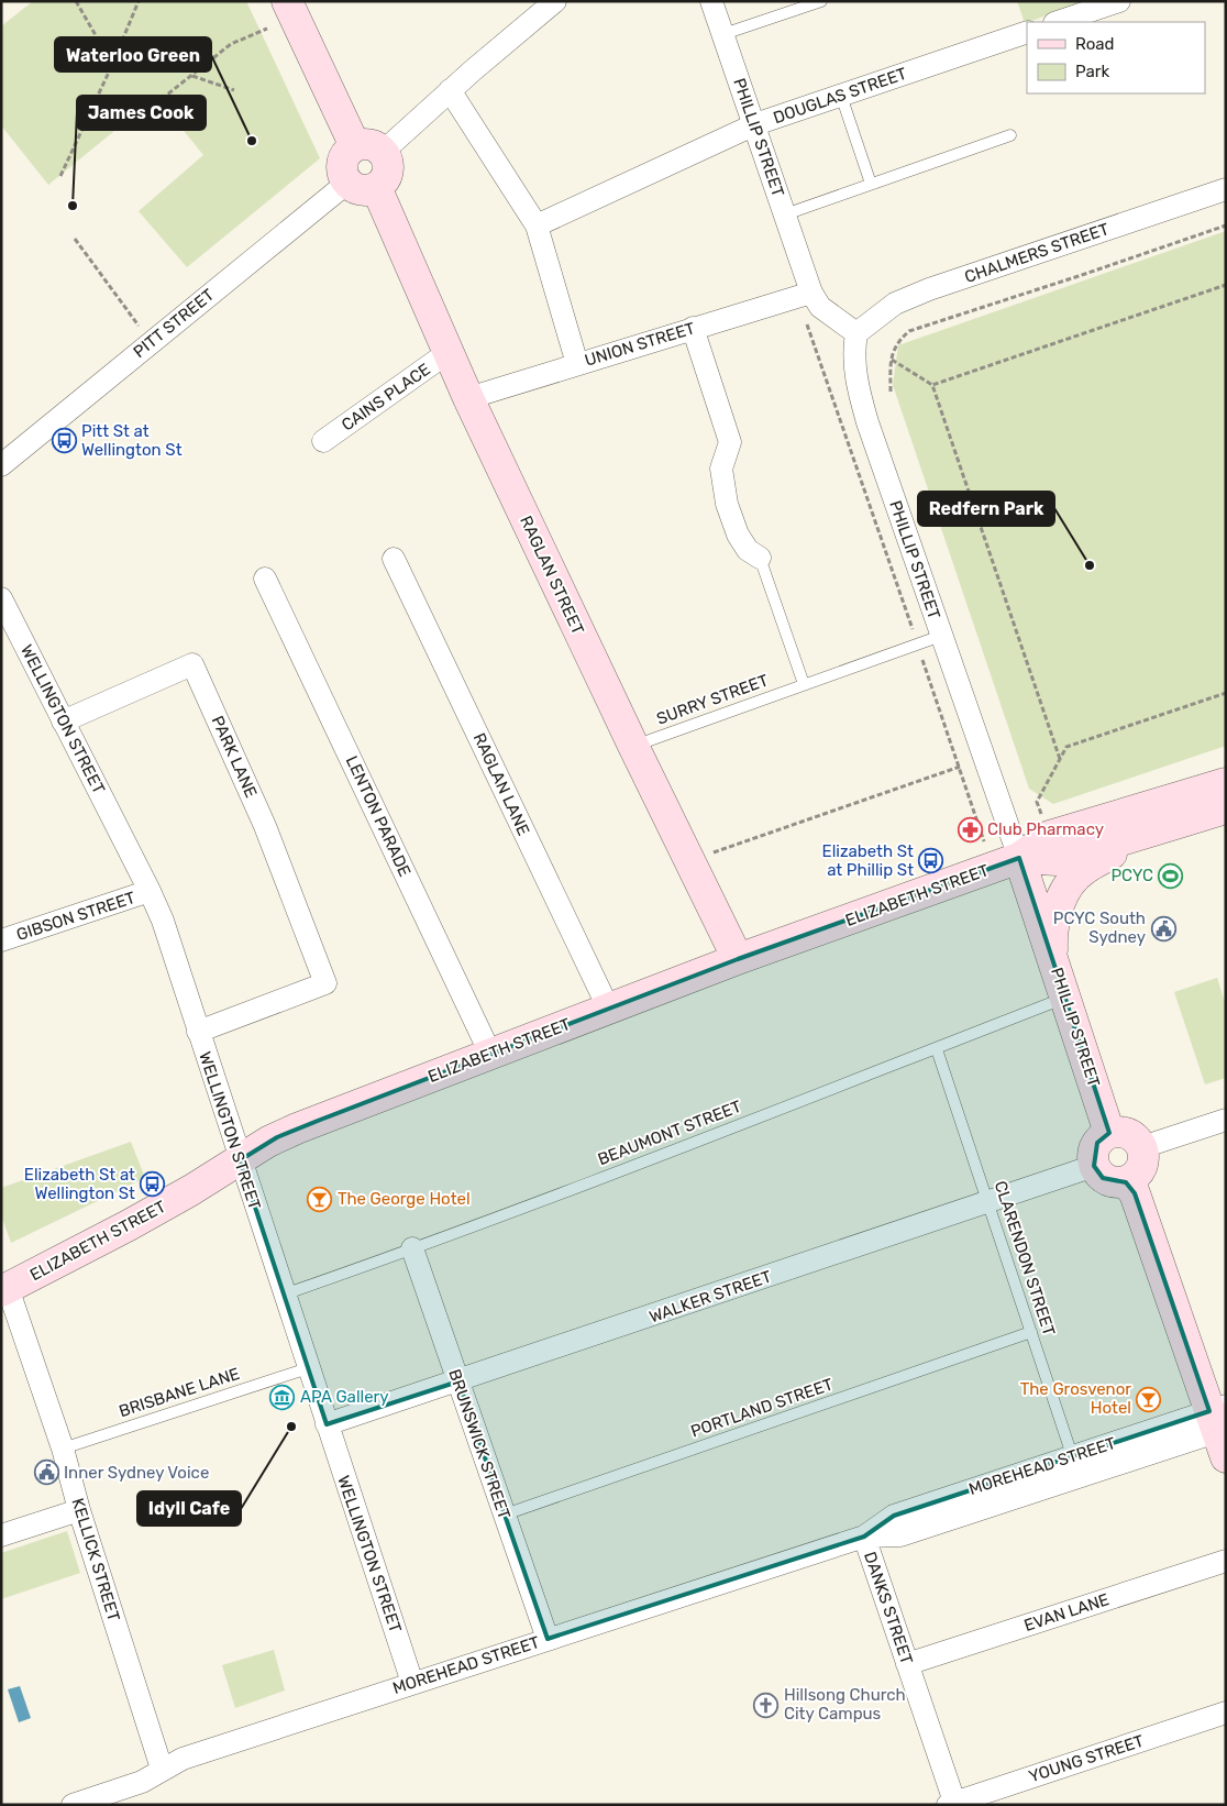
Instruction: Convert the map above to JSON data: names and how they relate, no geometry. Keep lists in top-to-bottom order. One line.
{"streets":{"street":["DOUGLAS STREET","PHILLIP STREET","CHALMERS STREET","PITT STREET","UNION STREET","CAINS PLACE","RAGLAN STREET","WELLINGTON STREET","PARK LANE","RAGLAN LANE","LENTON PARADE","ELIZABETH STREET","GIBSON STREET","WALKER STREET","BRUNSWICK STREET","MOREHEAD STREET","KELLICK STREET","DANKS STREET","EVAN LANE","YOUNG STREET"],"lane":["SURRY STREET","BEAUMONT STREET","CLARENDON STREET","BRISBANE LANE","PORTLAND STREET"]},"crossings":[["DOUGLAS STREET","PHILLIP STREET"],["PHILLIP STREET","CHALMERS STREET"],["PHILLIP STREET","UNION STREET"],["PHILLIP STREET","SURRY STREET"],["PHILLIP STREET","ELIZABETH STREET"],["PHILLIP STREET","BEAUMONT STREET"],["PHILLIP STREET","WALKER STREET"],["PITT STREET","RAGLAN STREET"],["UNION STREET","RAGLAN STREET"],["CAINS PLACE","RAGLAN STREET"],["RAGLAN STREET","SURRY STREET"],["RAGLAN STREET","ELIZABETH STREET"],["WELLINGTON STREET","PARK LANE"],["WELLINGTON STREET","ELIZABETH STREET"],["WELLINGTON STREET","GIBSON STREET"],["WELLINGTON STREET","BEAUMONT STREET"],["WELLINGTON STREET","WALKER STREET"],["WELLINGTON STREET","BRISBANE LANE"],["WELLINGTON STREET","MOREHEAD STREET"],["RAGLAN LANE","ELIZABETH STREET"],["LENTON PARADE","ELIZABETH STREET"],["ELIZABETH STREET","KELLICK STREET"],["BEAUMONT STREET","CLARENDON STREET"],["BEAUMONT STREET","BRUNSWICK STREET"],["CLARENDON STREET","WALKER STREET"],["CLARENDON STREET","PORTLAND STREET"],["CLARENDON STREET","MOREHEAD STREET"],["WALKER STREET","BRUNSWICK STREET"],["BRISBANE LANE","KELLICK STREET"],["PORTLAND STREET","BRUNSWICK STREET"],["BRUNSWICK STREET","MOREHEAD STREET"],["MOREHEAD STREET","KELLICK STREET"],["MOREHEAD STREET","DANKS STREET"],["DANKS STREET","EVAN LANE"],["DANKS STREET","YOUNG STREET"]],"places":{"other":["Waterloo Green","James Cook","Redfern Park","Idyll Cafe"],"bus stop":["Pitt St at Wellington St","Elizabeth St at Phillip St","Elizabeth St at Wellington St"],"pharmacy":["Club Pharmacy"],"sports":["PCYC"],"public building":["PCYC South Sydney","Inner Sydney Voice"],"bar":["The George Hotel","The Grosvenor Hotel"],"museum":["APA Gallery"],"church":["Hillsong Church City Campus"]},"legend":["Road","Park"]}
